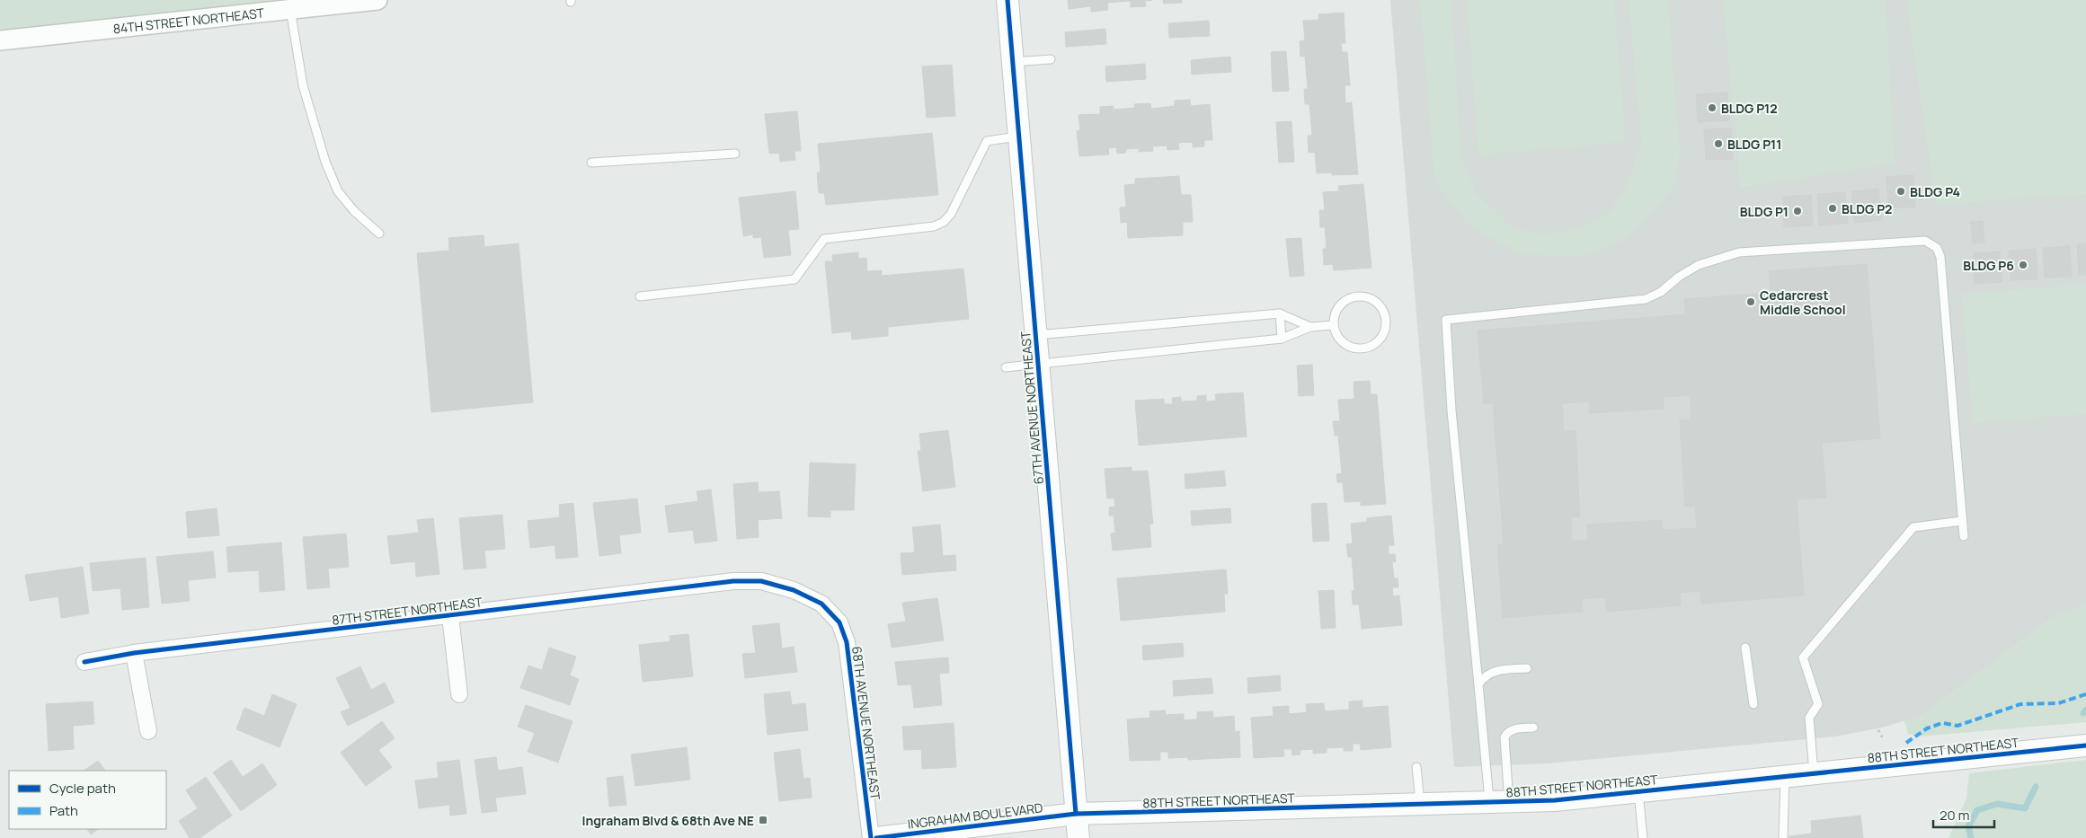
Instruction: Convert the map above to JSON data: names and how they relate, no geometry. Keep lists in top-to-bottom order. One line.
{"streets":{"main road":["67TH AVENUE NORTHEAST","88TH STREET NORTHEAST","INGRAHAM BOULEVARD"],"street":["84TH STREET NORTHEAST","87TH STREET NORTHEAST","68TH AVENUE NORTHEAST"]},"crossings":[["67TH AVENUE NORTHEAST","88TH STREET NORTHEAST"],["67TH AVENUE NORTHEAST","INGRAHAM BOULEVARD"],["87TH STREET NORTHEAST","68TH AVENUE NORTHEAST"],["88TH STREET NORTHEAST","INGRAHAM BOULEVARD"]],"places":{"other":["BLDG P12","BLDG P11","BLDG P4","BLDG P2","BLDG P1","BLDG P6","Cedarcrest Middle School"],"transit":["Ingraham Blvd & 68th Ave NE"]},"legend":["Cycle path","Path"],"scale_bar":"20 m"}
